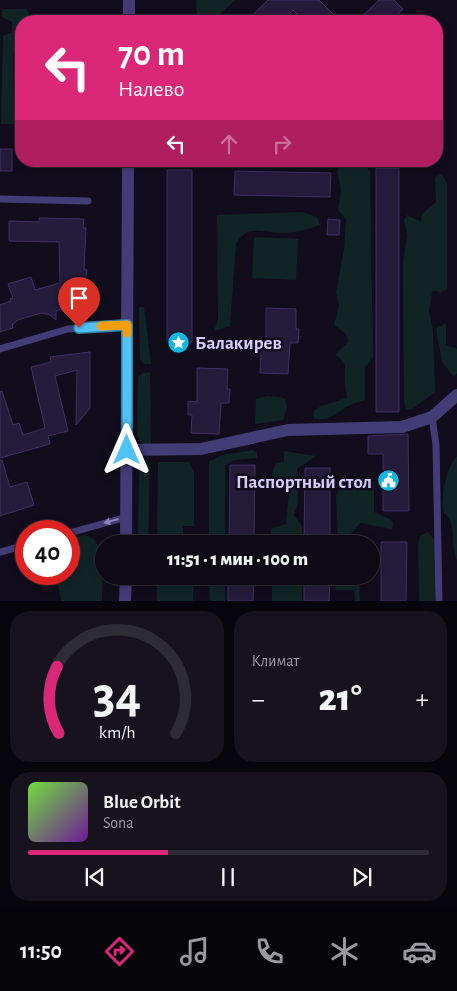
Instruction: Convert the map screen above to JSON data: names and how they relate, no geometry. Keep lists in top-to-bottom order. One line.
{"places":{"place":["Балакирев"],"public building":["Паспортный стол"]},"page":{"turn":["70 m","Налево"],"limit":"40","trip":"11:51 · 1 мин · 100 m","tile":"Климат","heat":["−","21°","+"],"song":["Blue Orbit","Sona"],"tabs":"11:50","gauge":["34","km/h"]}}
